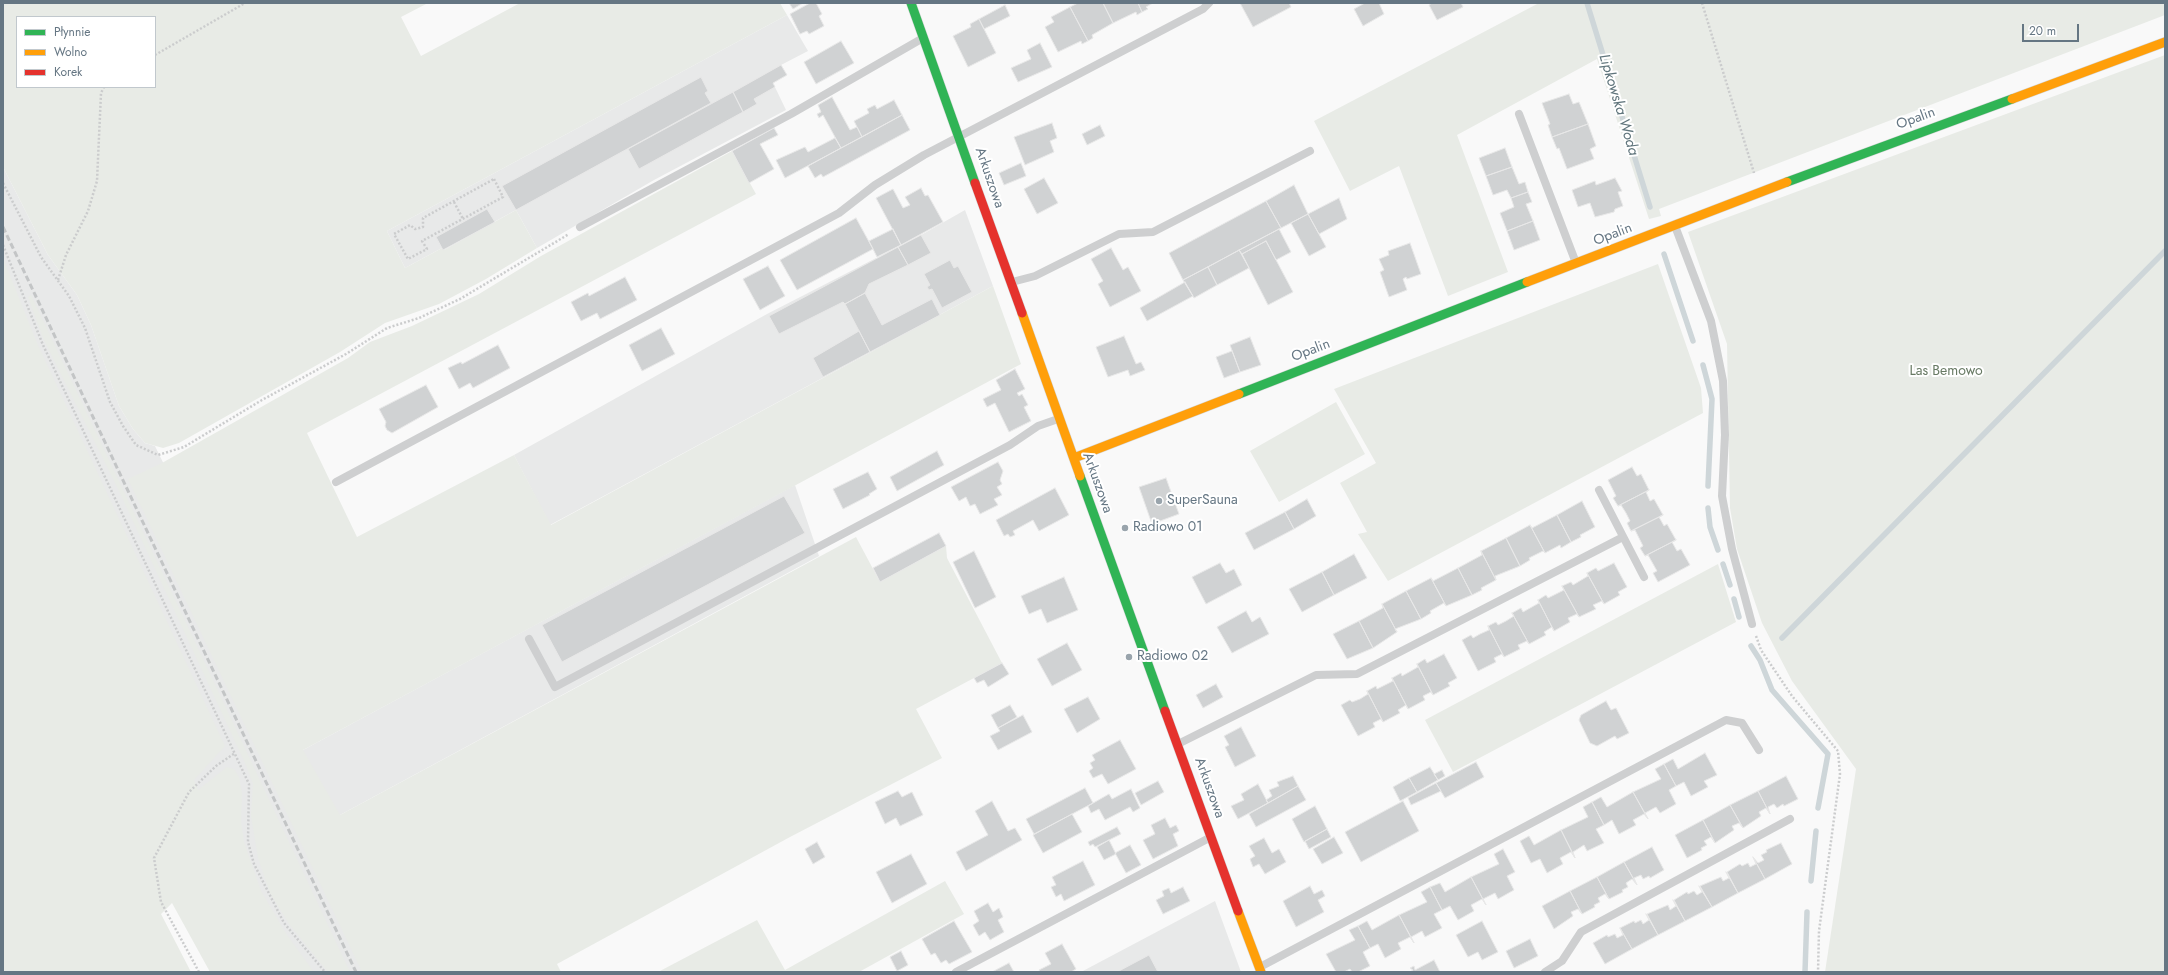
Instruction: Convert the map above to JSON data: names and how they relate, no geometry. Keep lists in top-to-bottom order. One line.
{"streets":{"street":["Opalin","Arkuszowa"]},"crossings":[["Opalin","Arkuszowa"]],"water":["Lipkowska Woda"],"parks":["Las Bemowo"],"places":["SuperSauna","Radiowo 01","Radiowo 02"],"legend":["Płynnie","Wolno","Korek"],"scale_bar":"20 m"}
